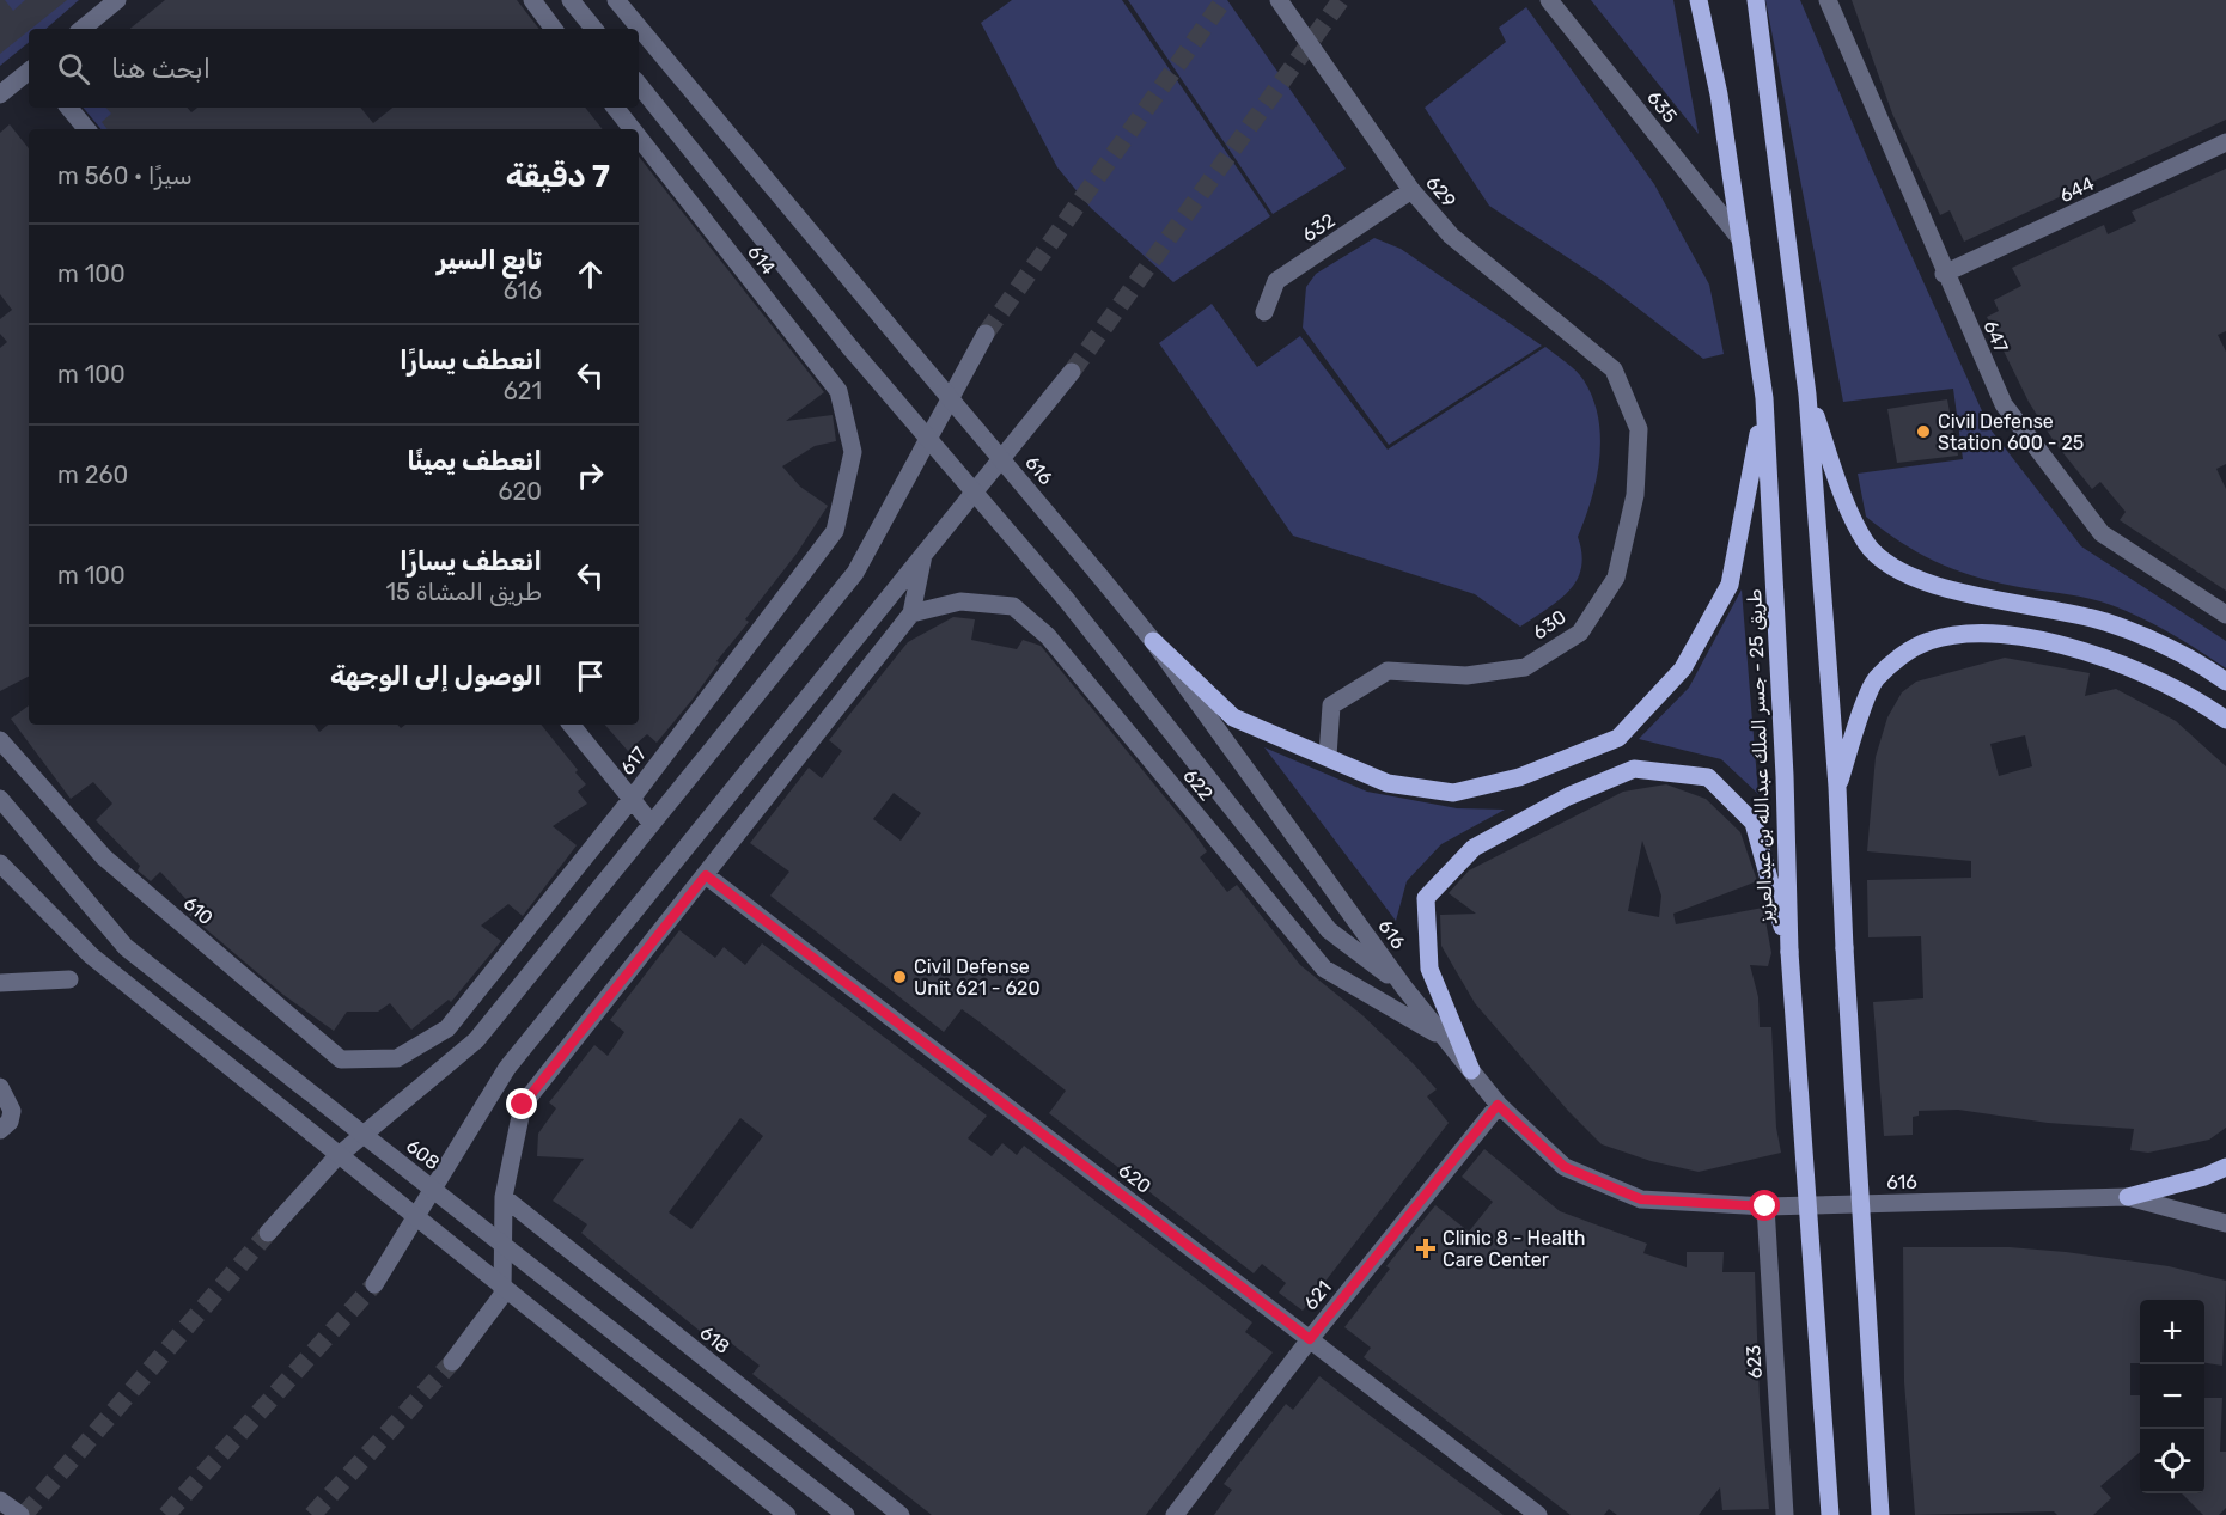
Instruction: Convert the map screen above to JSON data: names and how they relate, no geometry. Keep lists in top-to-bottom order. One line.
{"streets":{"main road":["طريق 25 - جسر الملك عبدالله بن عبدالعزيز"],"street":["635","644","629","632","614","647","616","630","617","622","610","608","620","621","618","623"]},"crossings":[["635","طريق 25 - جسر الملك عبدالله بن عبدالعزيز"],["644","647"],["629","632"],["629","630"],["614","617"],["616","622"],["616","621"],["616","623"],["617","610"],["620","621"]],"places":{"other":["Civil Defense Station 600 - 25","Civil Defense Unit 621 - 620"],"health":["Clinic 8 - Health Care Center"]},"page":{"search":"ابحث هنا","heading":["7 دقيقة","سيرًا · 560 m"],"list":[["تابع السير","616","100 m"],["انعطف يسارًا","621","100 m"],["انعطف يمينًا","620","260 m"],["انعطف يسارًا","طريق المشاة 15","100 m"],"الوصول إلى الوجهة"],"map_buttons":["+","−"]}}
